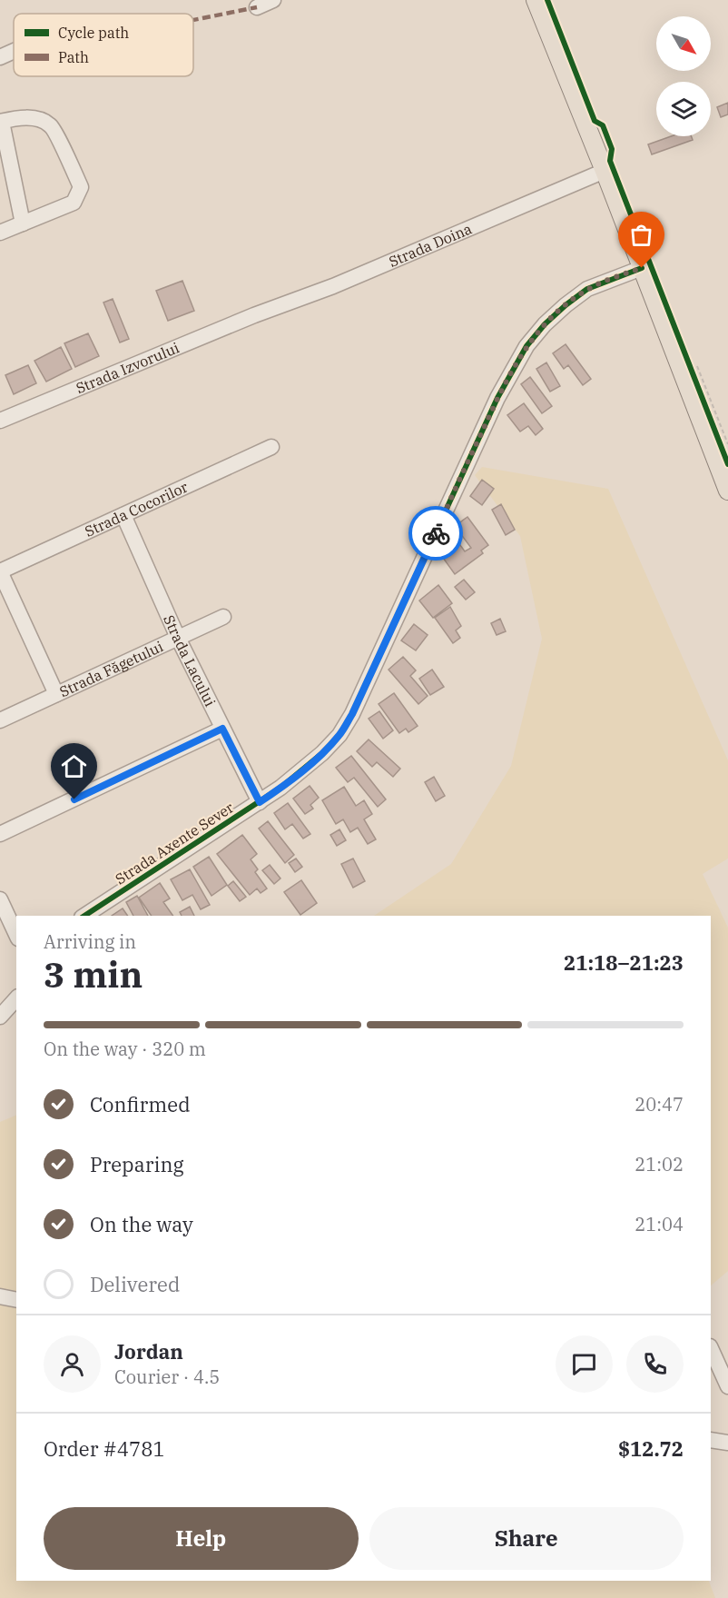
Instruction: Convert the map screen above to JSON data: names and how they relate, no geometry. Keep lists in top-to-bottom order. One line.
{"streets":{"street":["Strada Doina","Strada Izvorului","Strada Cocorilor","Strada Lacului","Strada Făgetului","Strada Axente Sever"]},"crossings":[["Strada Doina","Strada Izvorului"],["Strada Cocorilor","Strada Lacului"],["Strada Lacului","Strada Făgetului"],["Strada Lacului","Strada Axente Sever"]],"legend":["Cycle path","Path"],"north":"bottom right","page":{"heading":["3 min","Arriving in","21:18–21:23"],"panel":["Jordan","Courier · 4.5","Order #4781","$12.72"],"bar":"On the way · 320 m","list":[["Confirmed","20:47"],["Preparing","21:02"],["On the way","21:04"],"Delivered"],"buttons":["Help","Share"]}}
